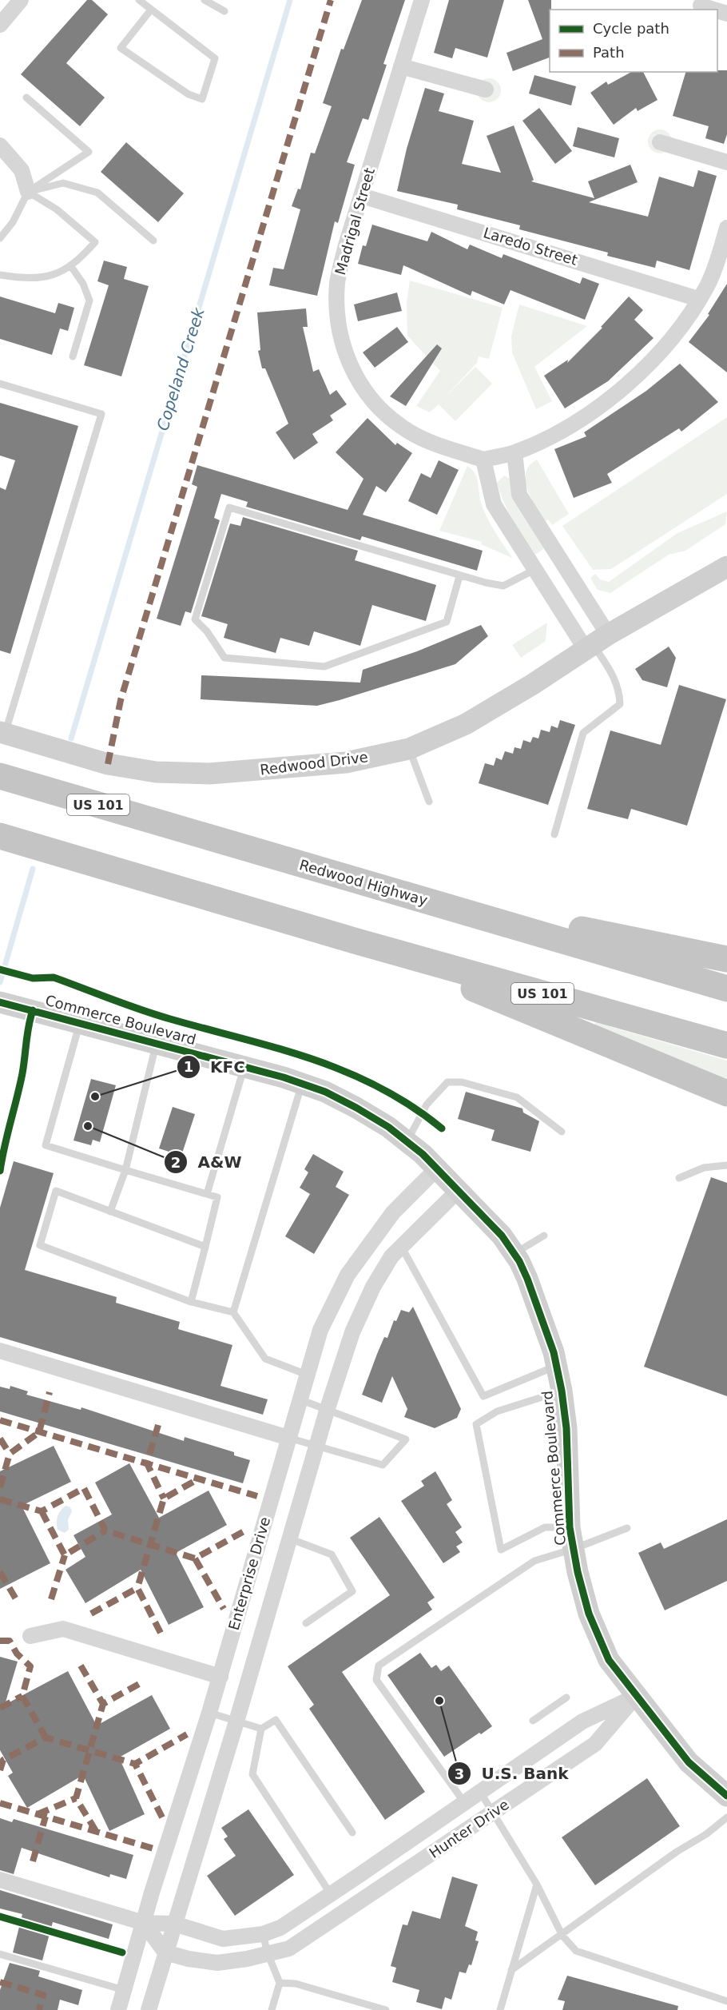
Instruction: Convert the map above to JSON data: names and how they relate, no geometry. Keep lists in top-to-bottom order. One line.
{"streets":{"highway":["US 101","Redwood Highway"],"street":["Madrigal Street","Laredo Street","Redwood Drive","Commerce Boulevard","Enterprise Drive","Hunter Drive"]},"crossings":[["Madrigal Street","Laredo Street"],["Commerce Boulevard","Enterprise Drive"],["Commerce Boulevard","Hunter Drive"],["Enterprise Drive","Hunter Drive"]],"water":["Copeland Creek"],"places":["KFC","A&W","U.S. Bank"],"legend":["Cycle path","Path"]}
